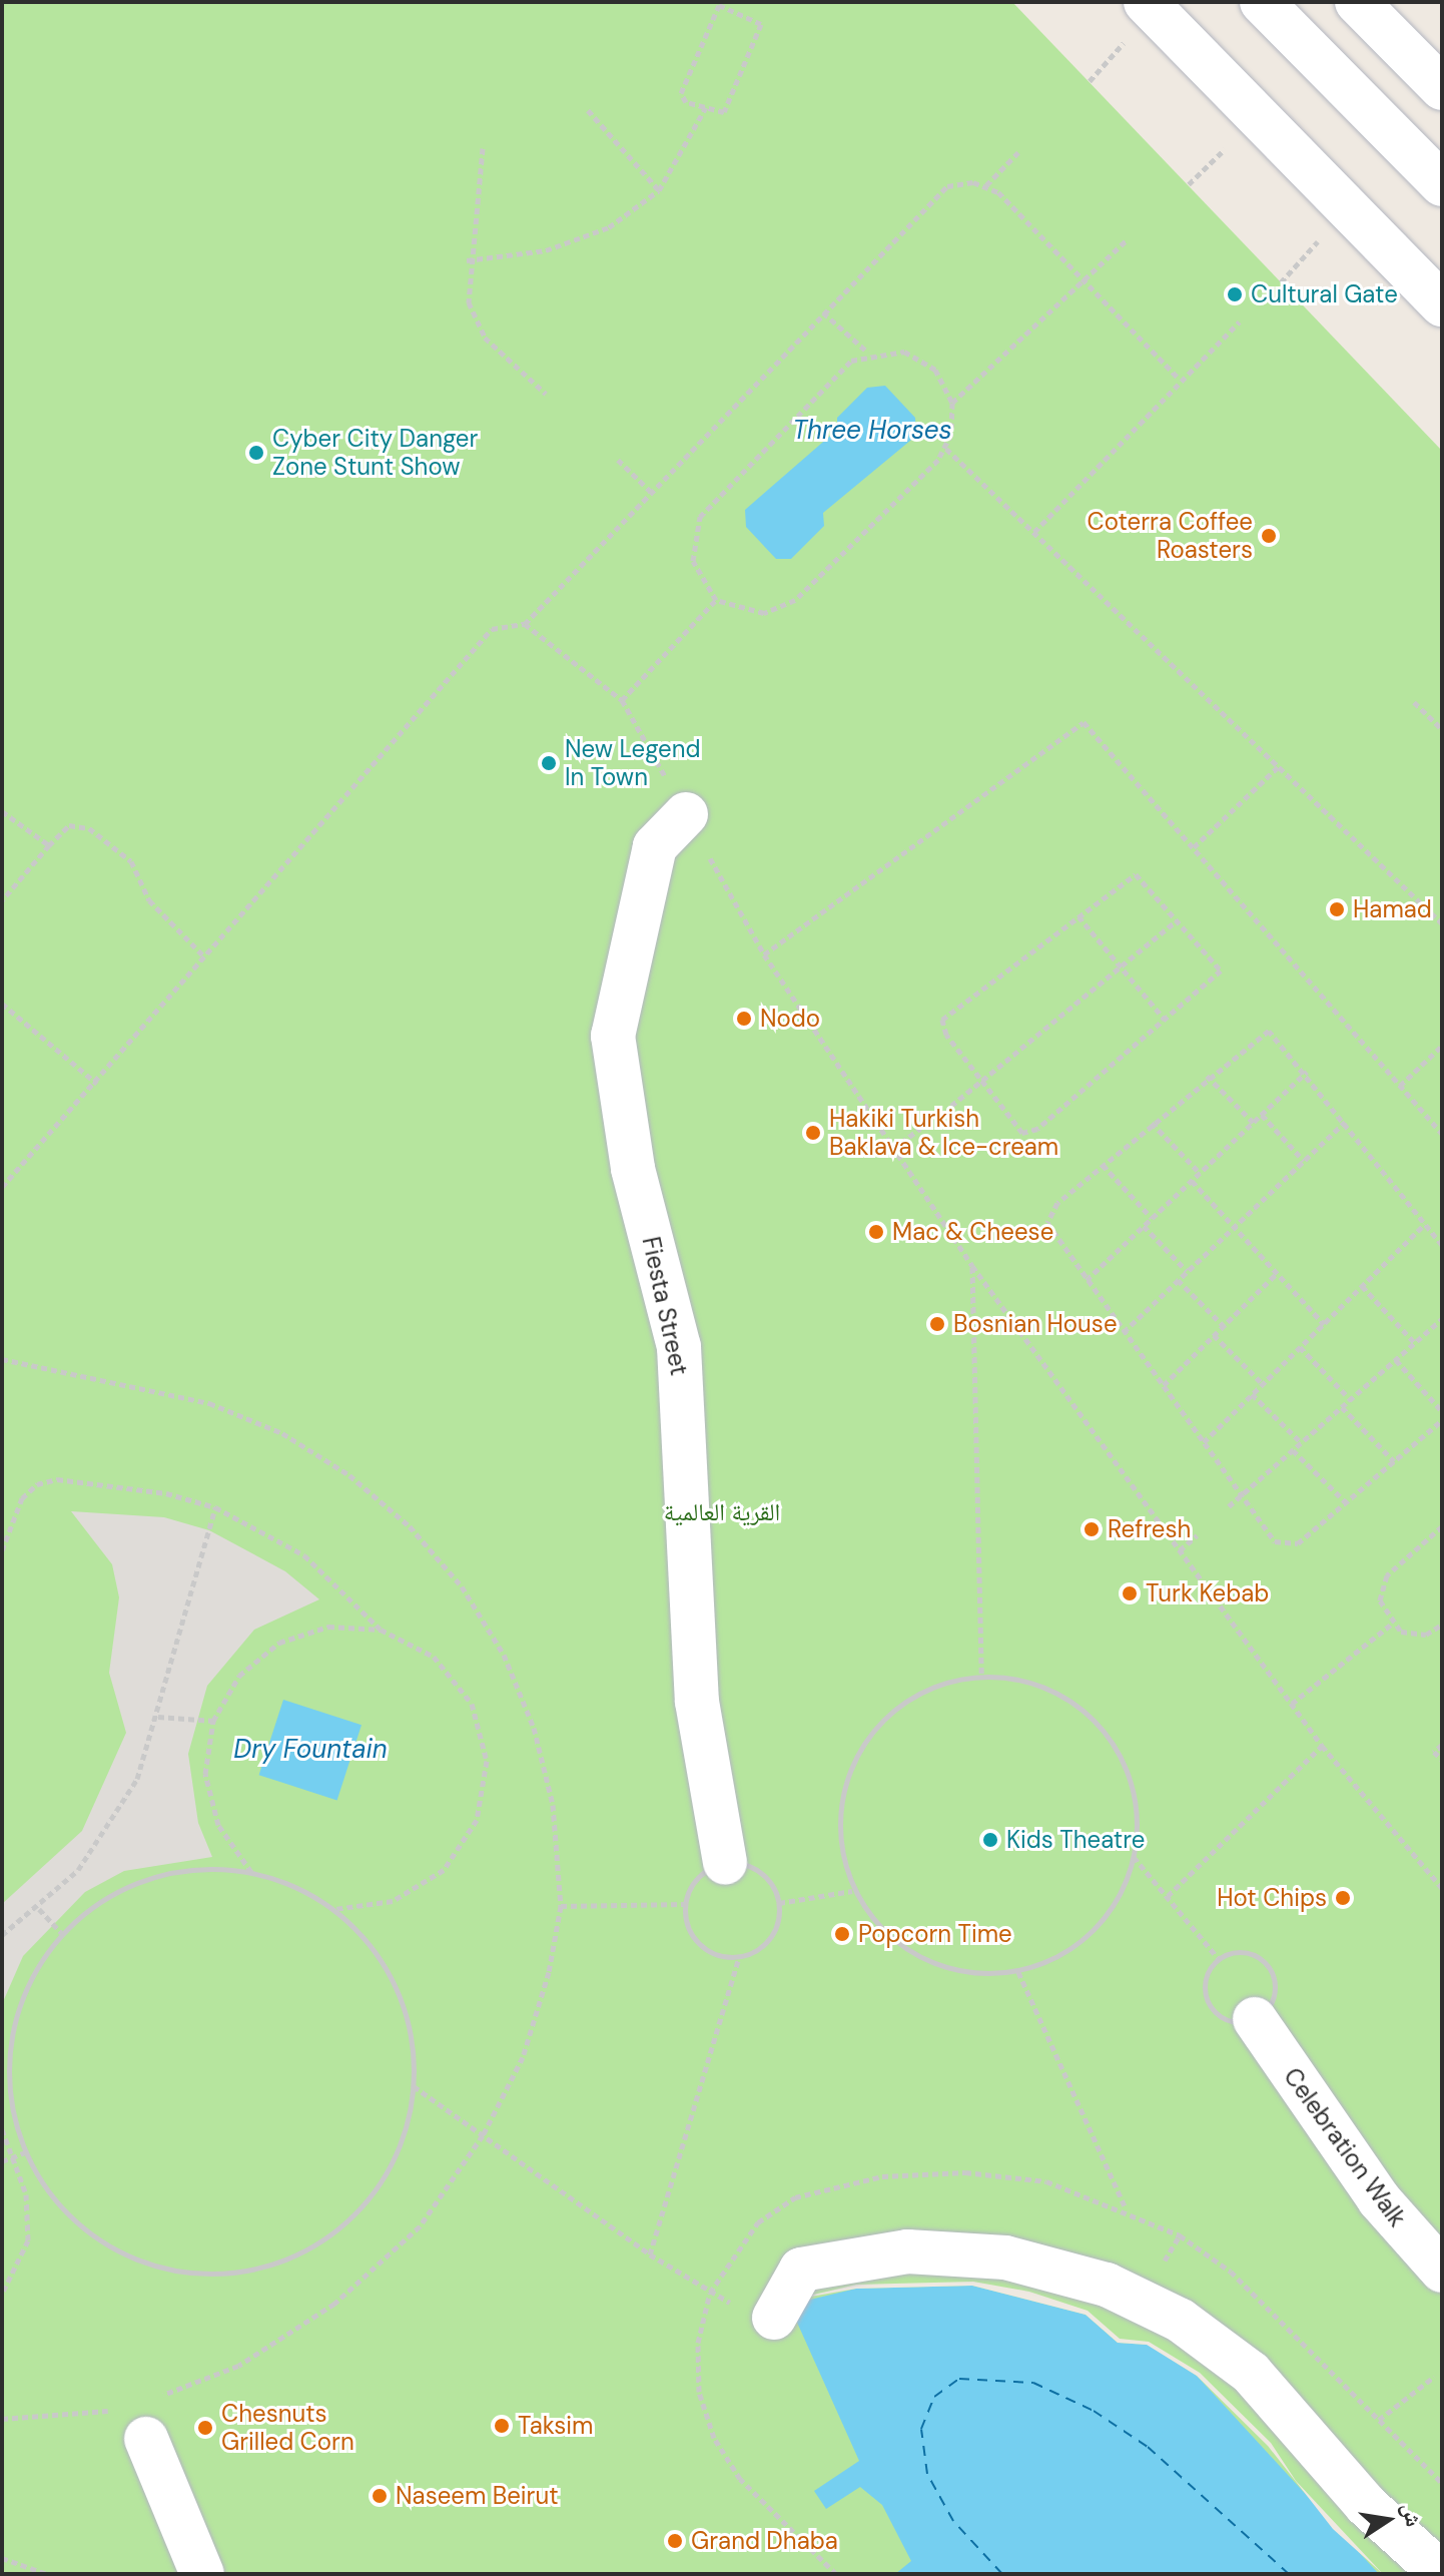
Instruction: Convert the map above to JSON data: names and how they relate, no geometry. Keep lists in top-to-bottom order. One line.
{"streets":{"street":["Fiesta Street","Celebration Walk"]},"water":["Three Horses","Dry Fountain"],"parks":["القرية العالمية"],"places":["Cultural Gate","Cyber City Danger Zone Stunt Show","Coterra Coffee Roasters","New Legend In Town","Hamad","Nodo","Hakiki Turkish Baklava & Ice-cream","Mac & Cheese","Bosnian House","Refresh","Turk Kebab","Kids Theatre","Hot Chips","Popcorn Time","Taksim","Chesnuts Grilled Corn","Naseem Beirut","Grand Dhaba"],"north":"right"}
